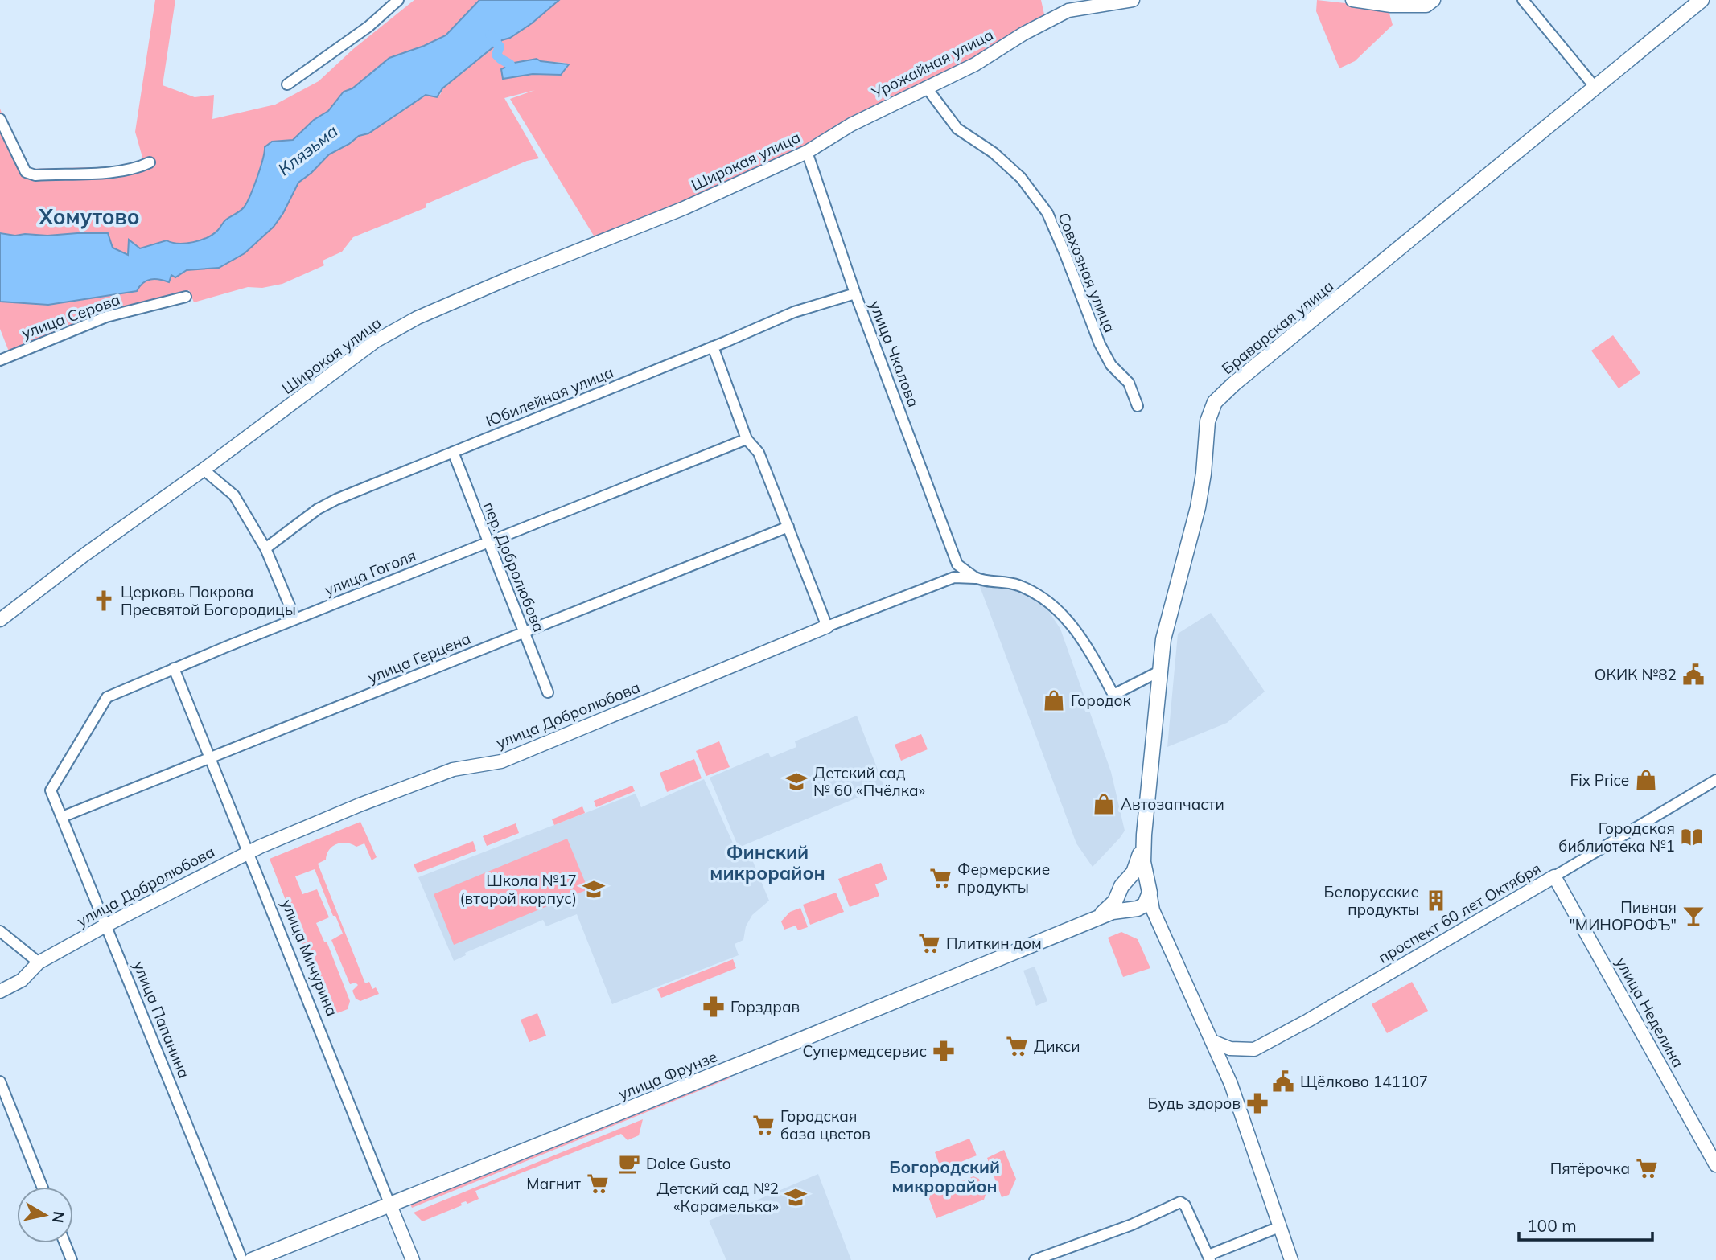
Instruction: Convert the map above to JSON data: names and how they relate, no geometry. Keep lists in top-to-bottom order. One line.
{"streets":{"main road":["Браварская улица","улица Фрунзе"],"street":["Урожайная улица","Широкая улица","Совхозная улица","улица Серова","улица Чкалова","Юбилейная улица","пер. Добролюбова","улица Гоголя","улица Герцена","улица Добролюбова","проспект 60 лет Октября","улица Мичурина","улица Неделина","улица Папанина"]},"crossings":[["Урожайная улица","Широкая улица"],["Урожайная улица","Совхозная улица"],["Урожайная улица","улица Чкалова"],["Широкая улица","улица Чкалова"],["Браварская улица","улица Добролюбова"],["улица Чкалова","Юбилейная улица"],["улица Чкалова","улица Добролюбова"],["Юбилейная улица","пер. Добролюбова"],["пер. Добролюбова","улица Гоголя"],["пер. Добролюбова","улица Герцена"],["улица Гоголя","улица Мичурина"],["улица Гоголя","улица Папанина"],["улица Герцена","улица Мичурина"],["улица Герцена","улица Папанина"],["улица Добролюбова","улица Мичурина"],["улица Добролюбова","улица Папанина"],["проспект 60 лет Октября","улица Неделина"],["улица Мичурина","улица Фрунзе"]],"districts":["Хомутово","Финский микрорайон","Богородский микрорайон"],"water":["Клязьма"],"places":{"church":["Церковь Покрова Пресвятой Богородицы"],"public building":["ОКИК №82","Щёлково 141107"],"shop":["Городок","Fix Price","Автозапчасти"],"school or university":["Детский сад № 60 «Пчёлка»","Школа №17 (второй корпус)","Детский сад №2 «Карамелька»"],"library":["Городская библиотека №1"],"supermarket":["Фермерские продукты","Плиткин дом","Дикси","Городская база цветов","Пятёрочка","Магнит"],"building":["Белорусские продукты"],"bar":["Пивная \"МИНОРОФЪ\""],"pharmacy":["Горздрав","Супермедсервис","Будь здоров"],"cafe":["Dolce Gusto"]},"scale_bar":"100 m","north":"right"}
